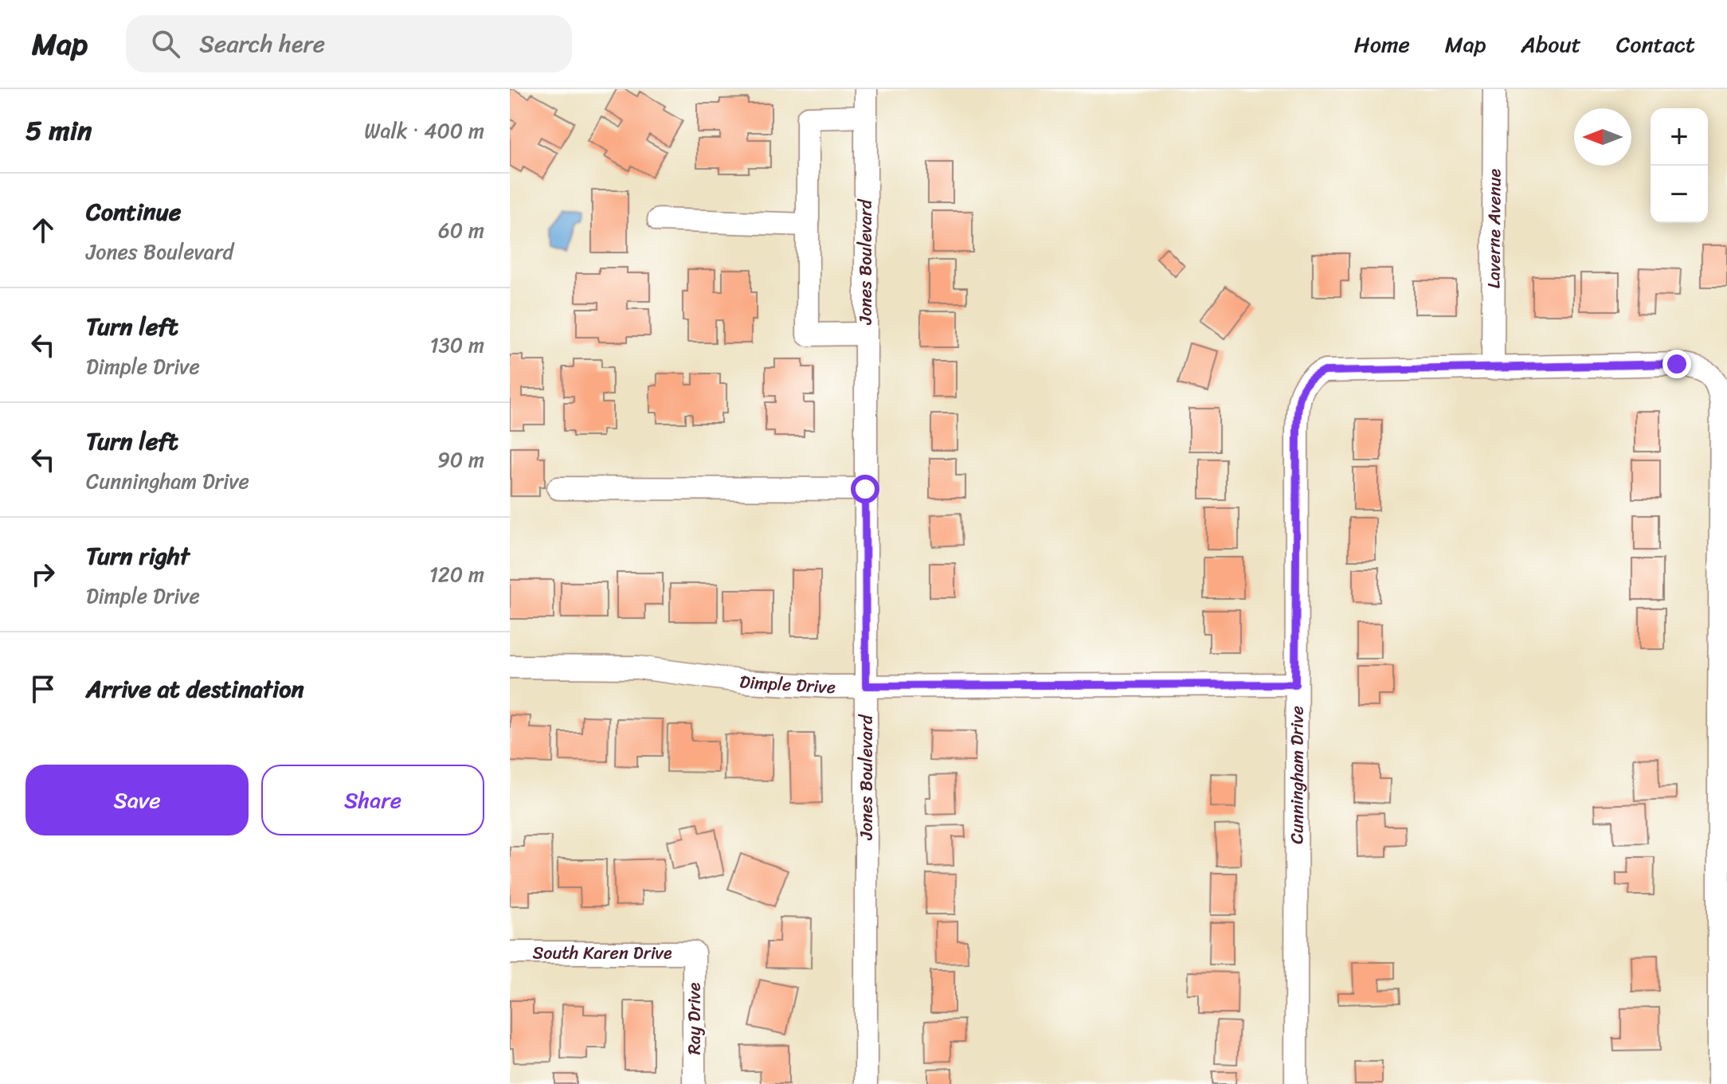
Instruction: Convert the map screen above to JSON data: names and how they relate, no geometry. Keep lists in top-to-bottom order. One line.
{"streets":{"street":["Laverne Avenue","Jones Boulevard","Dimple Drive","Cunningham Drive","South Karen Drive","Ray Drive"]},"crossings":[["Laverne Avenue","Cunningham Drive"],["Jones Boulevard","Dimple Drive"],["Dimple Drive","Cunningham Drive"],["South Karen Drive","Ray Drive"]],"north":"left","page":{"header":"Map","search":"Search here","nav":["Home","Map","About","Contact"],"heading":["5 min","Walk · 400 m"],"map_buttons":["+","−"],"list":[["Continue","Jones Boulevard","60 m"],["Turn left","Dimple Drive","130 m"],["Turn left","Cunningham Drive","90 m"],["Turn right","Dimple Drive","120 m"],"Arrive at destination"],"buttons":["Save","Share"]}}
